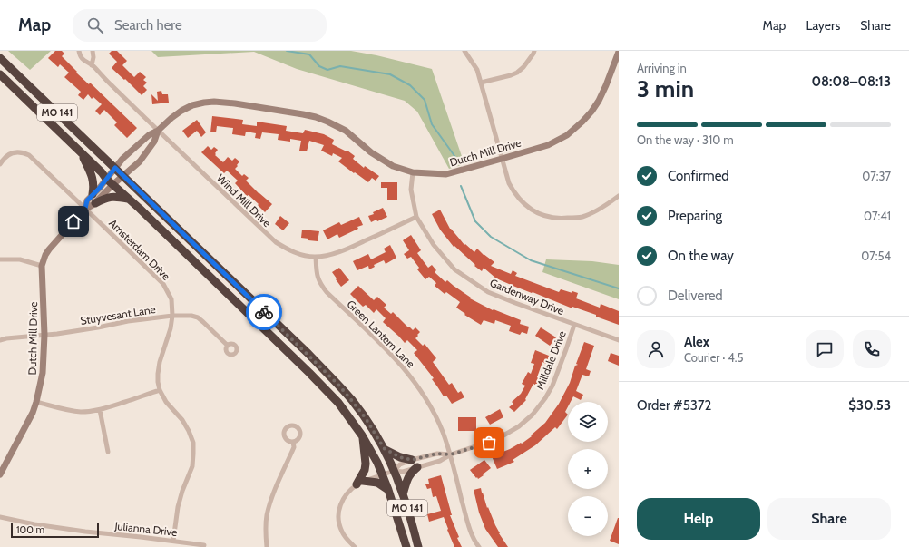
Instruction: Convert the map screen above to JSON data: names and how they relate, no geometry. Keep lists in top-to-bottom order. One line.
{"streets":{"highway":["MO 141"],"street":["Dutch Mill Drive","Wind Mill Drive","Amsterdam Drive","Gardenway Drive","Stuyvesant Lane","Green Lantern Lane","Milldale Drive","Julianna Drive"]},"crossings":[["MO 141","Dutch Mill Drive"],["MO 141","Milldale Drive"],["Dutch Mill Drive","Wind Mill Drive"],["Dutch Mill Drive","Amsterdam Drive"],["Dutch Mill Drive","Gardenway Drive"],["Dutch Mill Drive","Stuyvesant Lane"],["Wind Mill Drive","Gardenway Drive"],["Wind Mill Drive","Green Lantern Lane"],["Amsterdam Drive","Stuyvesant Lane"],["Amsterdam Drive","Julianna Drive"],["Gardenway Drive","Milldale Drive"],["Green Lantern Lane","Milldale Drive"]],"scale_bar":"100 m","page":{"header":"Map","search":"Search here","nav":["Map","Layers","Share"],"heading":["3 min","Arriving in","08:08–08:13"],"panel":["Alex","Courier · 4.5","Order #5372","$30.53"],"bar":"On the way · 310 m","list":[["Confirmed","07:37"],["Preparing","07:41"],["On the way","07:54"],"Delivered"],"map_buttons":["+","−"],"buttons":["Help","Share"],"scale":"100 m"}}
